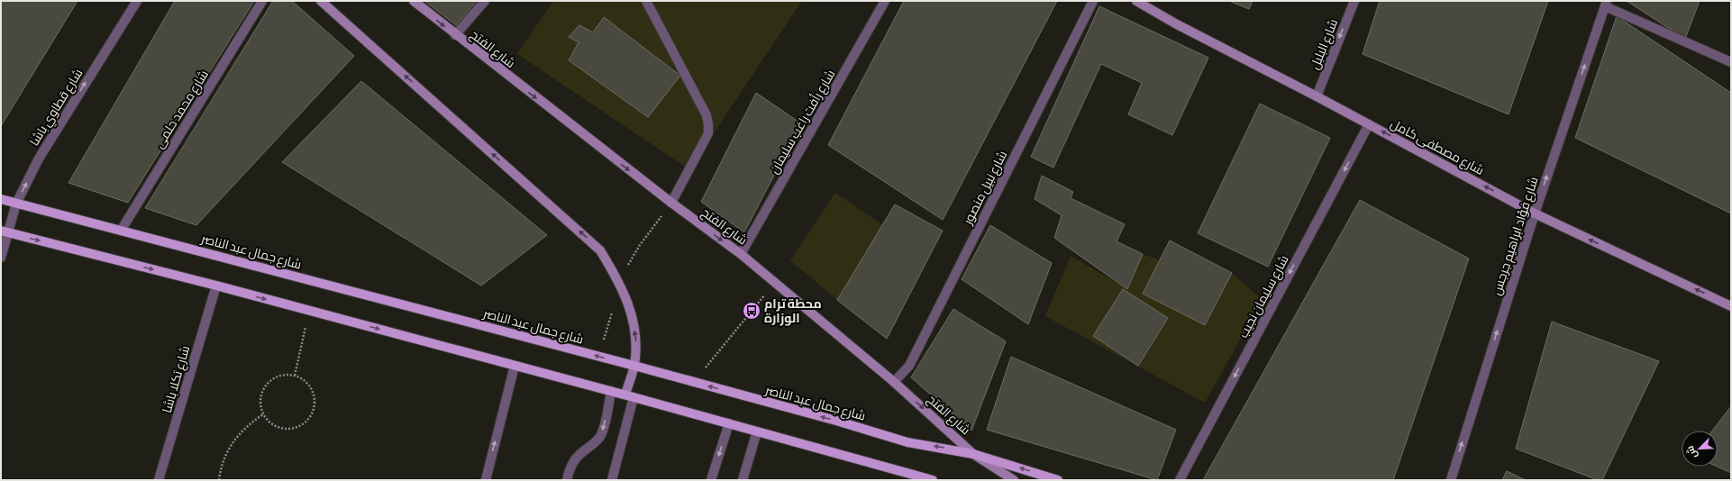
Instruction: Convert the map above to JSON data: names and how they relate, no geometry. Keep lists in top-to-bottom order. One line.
{"streets":{"main road":["شارع جمال عبد الناصر"],"street":["شارع البلبل","شارع الفتح","شارع قطاوي باشا","شارع محمد حلمى","شارع رأفت راغب سليمان","شارع مصطفى كامل","شارع نبيل منصور","شارع فؤاد ابراهيم جرجس","شارع سليمان نجيب","شارع تكلا باشا"]},"crossings":[["شارع البلبل","شارع مصطفى كامل"],["شارع الفتح","شارع رأفت راغب سليمان"],["شارع الفتح","شارع نبيل منصور"],["شارع الفتح","شارع جمال عبد الناصر"],["شارع قطاوي باشا","شارع جمال عبد الناصر"],["شارع محمد حلمى","شارع جمال عبد الناصر"],["شارع مصطفى كامل","شارع فؤاد ابراهيم جرجس"],["شارع مصطفى كامل","شارع سليمان نجيب"]],"one_way":["شارع البلبل","شارع قطاوي باشا","شارع مصطفى كامل","شارع فؤاد ابراهيم جرجس","شارع سليمان نجيب"],"places":{"bus stop":["محطة ترام الوزارة"]},"north":"bottom left"}
